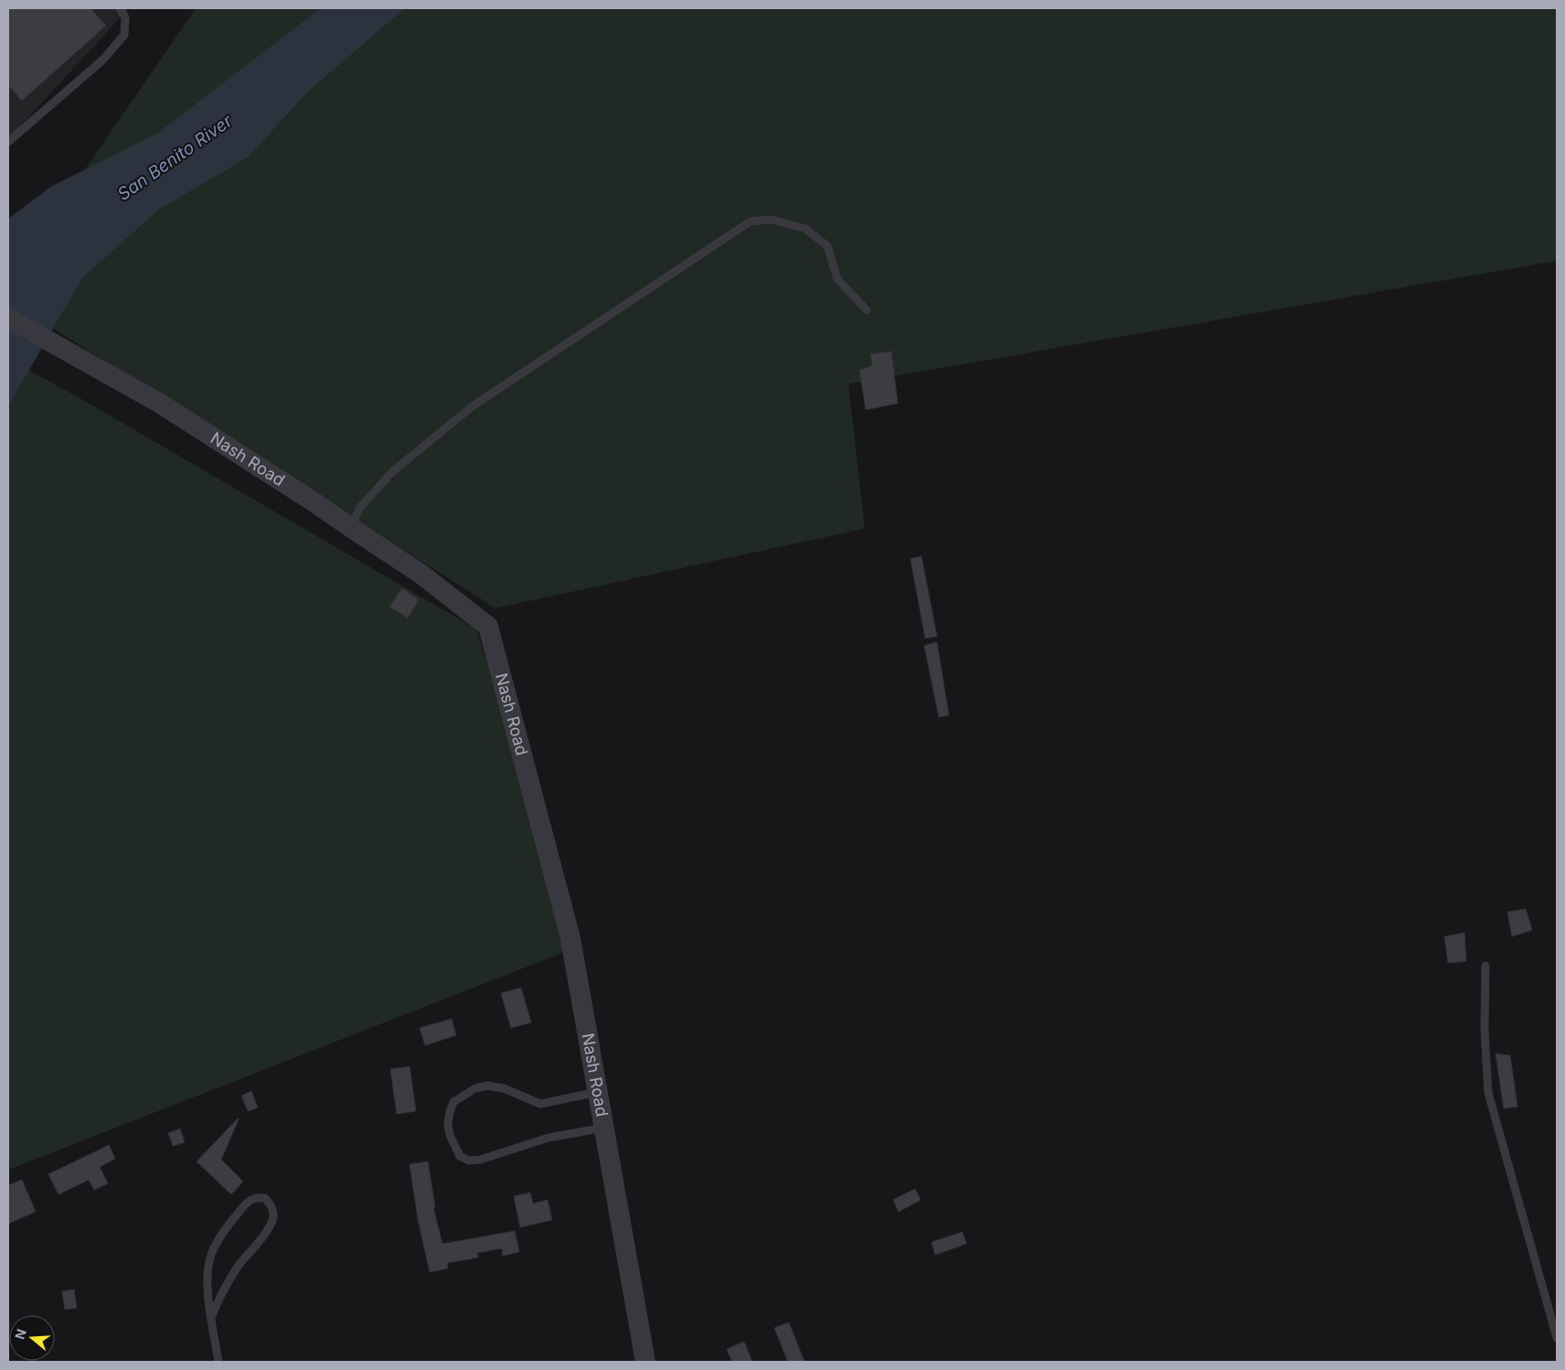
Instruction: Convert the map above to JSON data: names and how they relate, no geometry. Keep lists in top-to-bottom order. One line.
{"streets":{"street":["Nash Road"]},"water":["San Benito River"],"north":"left"}
